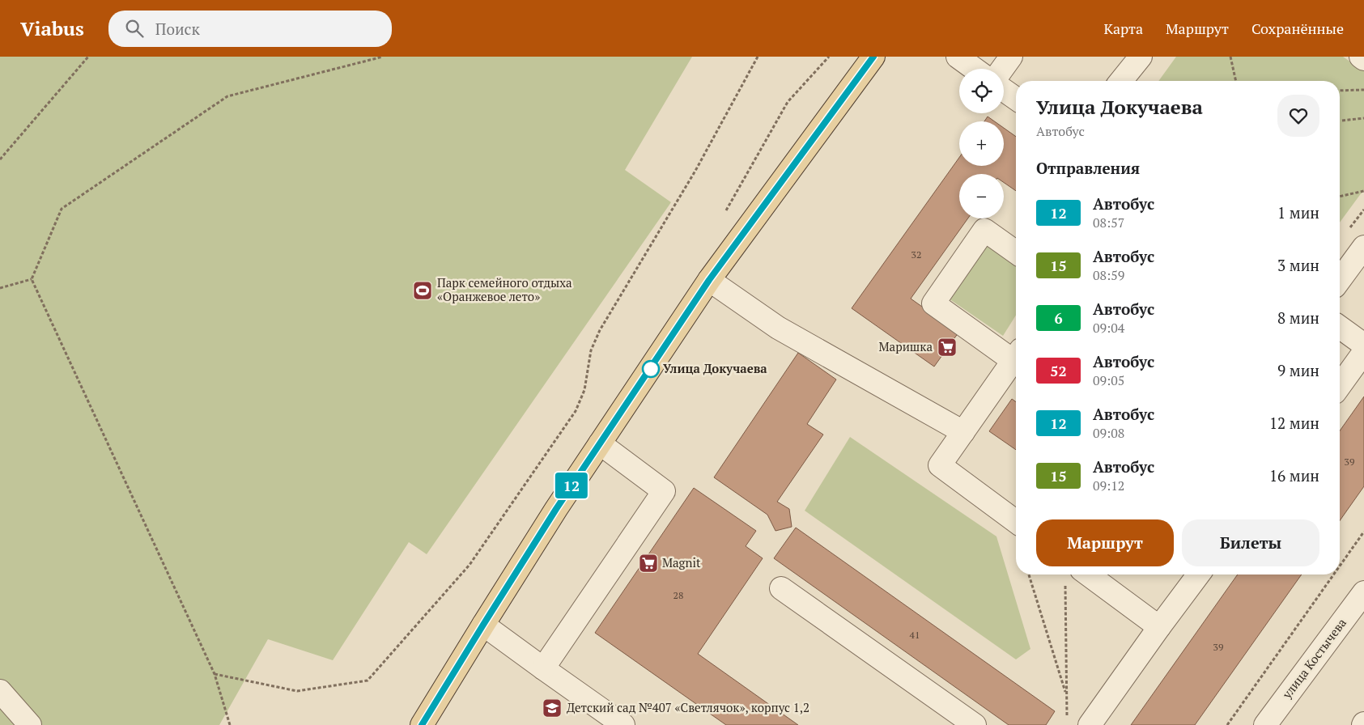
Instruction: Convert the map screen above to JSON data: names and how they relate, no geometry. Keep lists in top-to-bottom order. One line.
{"streets":{"street":["улица Костычева"]},"places":{"sports":["Парк семейного отдыха «Оранжевое лето»"],"supermarket":["Маришка","Magnit"],"other":["Улица Докучаева"],"school or university":["Детский сад №407 «Светлячок», корпус 1,2"]},"lines":["bus line 12"],"house_numbers":["32","39","28","41","39"],"page":{"header":"Viabus","search":"Поиск","nav":["Карта","Маршрут","Сохранённые"],"on_map":"12","map_buttons":["+","−"],"heading":[["Улица Докучаева","Автобус"],"Отправления"],"list":[{"mark":"12","name":"Автобус","note":"08:57","value":"1 мин"},{"mark":"15","name":"Автобус","note":"08:59","value":"3 мин"},{"mark":"6","name":"Автобус","note":"09:04","value":"8 мин"},{"mark":"52","name":"Автобус","note":"09:05","value":"9 мин"},{"mark":"12","name":"Автобус","note":"09:08","value":"12 мин"},{"mark":"15","name":"Автобус","note":"09:12","value":"16 мин"}],"buttons":["Маршрут","Билеты"]}}
